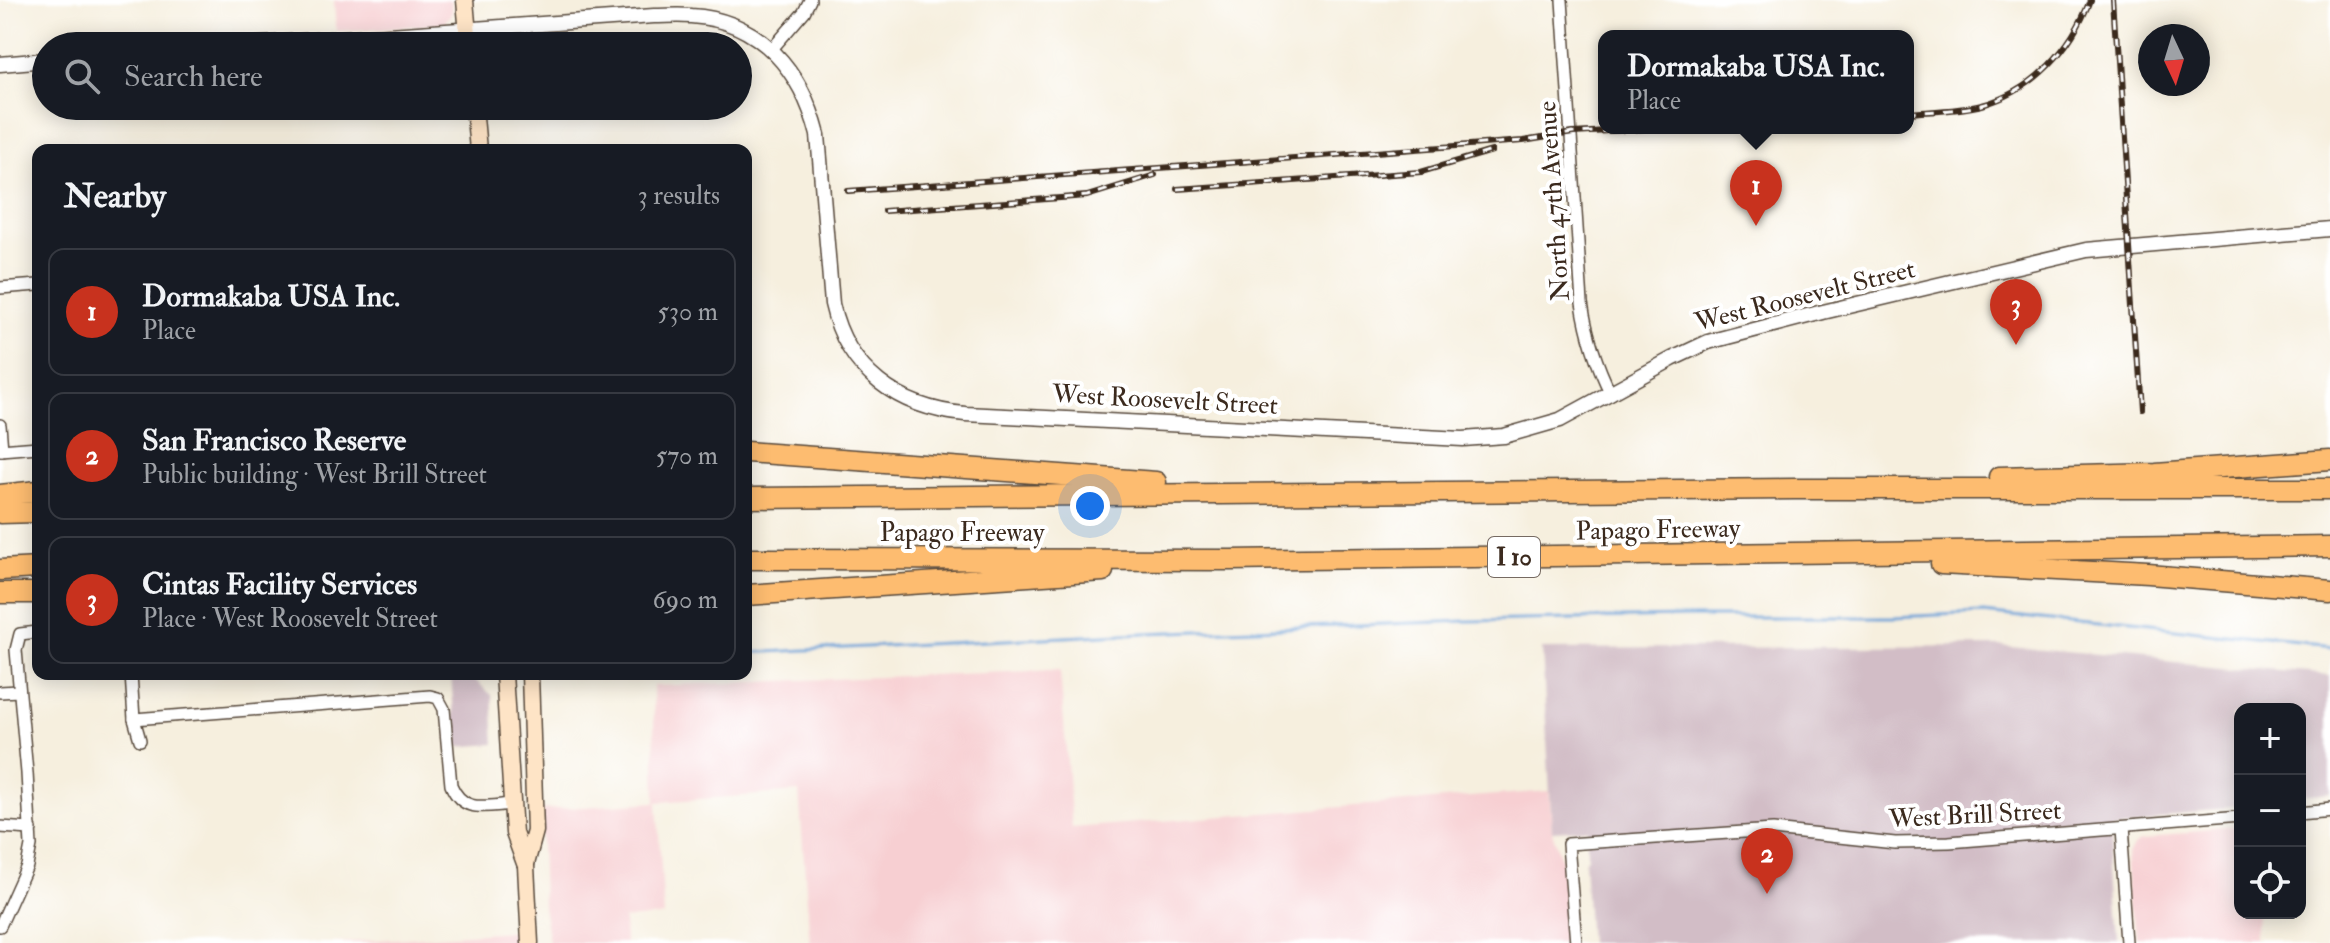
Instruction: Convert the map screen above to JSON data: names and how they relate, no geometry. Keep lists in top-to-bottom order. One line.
{"streets":{"highway":["Papago Freeway","I 10"],"street":["North 47th Avenue","West Roosevelt Street","West Brill Street"]},"crossings":[["North 47th Avenue","West Roosevelt Street"]],"north":"bottom","page":{"popup":["Dormakaba USA Inc.","Place"],"search":"Search here","heading":["Nearby","3 results"],"pins":["1","3","2"],"list":[{"mark":"1","name":"Dormakaba USA Inc.","note":"Place","value":"530 m"},{"mark":"2","name":"San Francisco Reserve","note":"Public building · West Brill Street","value":"570 m"},{"mark":"3","name":"Cintas Facility Services","note":"Place · West Roosevelt Street","value":"690 m"}],"map_buttons":["+","−"]}}
